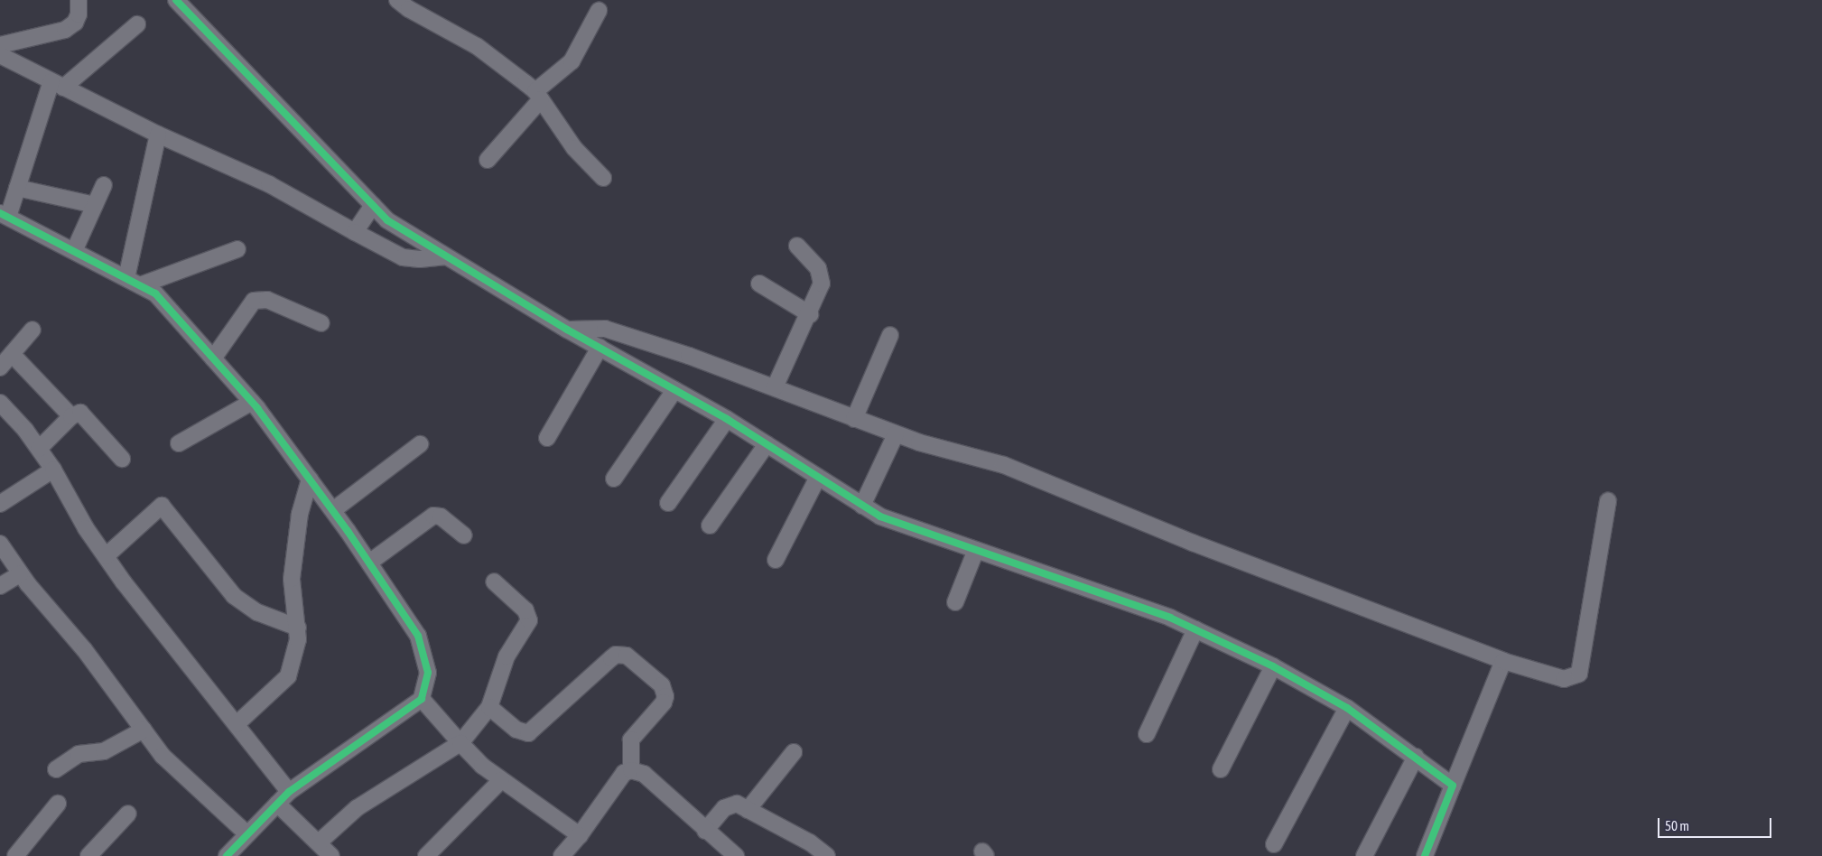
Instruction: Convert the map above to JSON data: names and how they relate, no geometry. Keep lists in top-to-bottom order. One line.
{"scale_bar":"50 m"}
